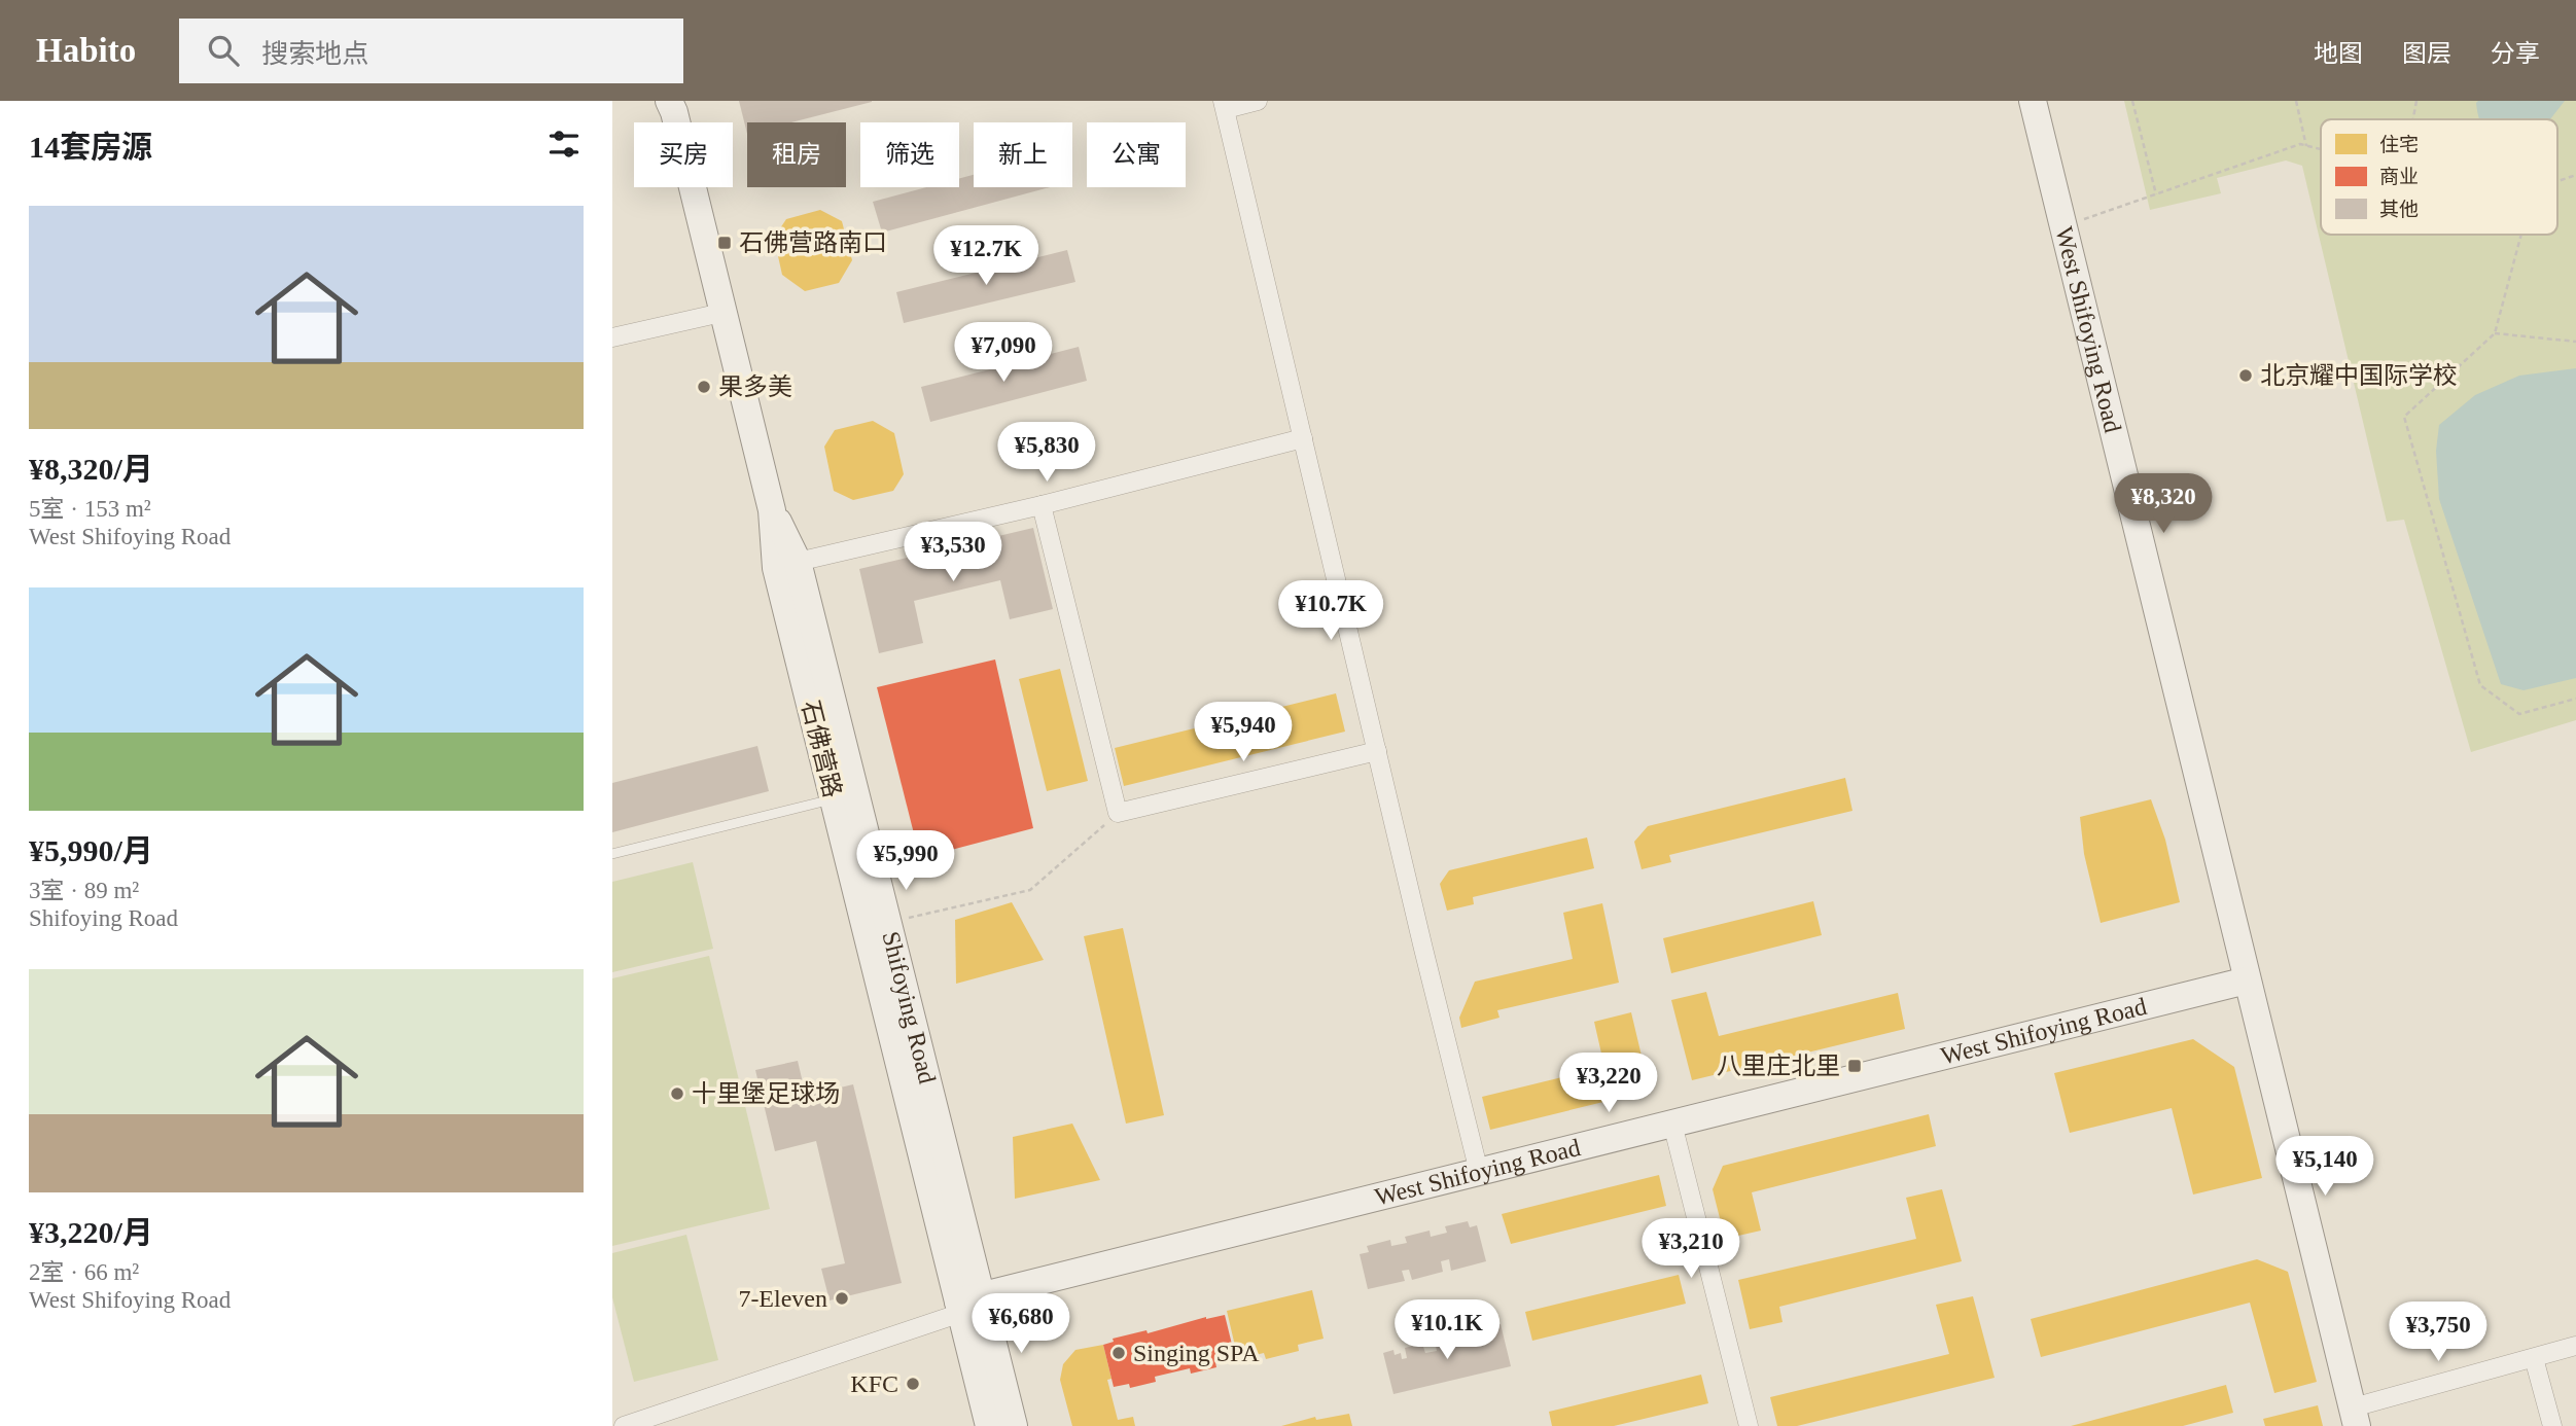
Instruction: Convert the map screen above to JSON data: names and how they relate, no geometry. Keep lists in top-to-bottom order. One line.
{"streets":{"street":["West Shifoying Road","石佛营路","Shifoying Road"]},"crossings":[["West Shifoying Road","石佛营路"],["West Shifoying Road","Shifoying Road"],["石佛营路","Shifoying Road"]],"places":{"transit":["石佛营路南口","八里庄北里"],"other":["北京耀中国际学校","果多美","十里堡足球场","7-Eleven","Singing SPA","KFC"]},"legend":["住宅","商业","其他"],"page":{"header":"Habito","search":"搜索地点","nav":["地图","图层","分享"],"heading":"14套房源","chip":["买房","租房","筛选","新上","公寓"],"list":[{"name":"¥8,320/月","note":"5室 · 153 m² · West Shifoying Road"},{"name":"¥5,990/月","note":"3室 · 89 m² · Shifoying Road"},{"name":"¥3,220/月","note":"2室 · 66 m² · West Shifoying Road"}],"price":["¥12.7K","¥7,090","¥5,830","¥8,320","¥3,530","¥10.7K","¥5,940","¥5,990","¥3,220","¥5,140","¥3,210","¥6,680","¥10.1K","¥3,750"]}}
